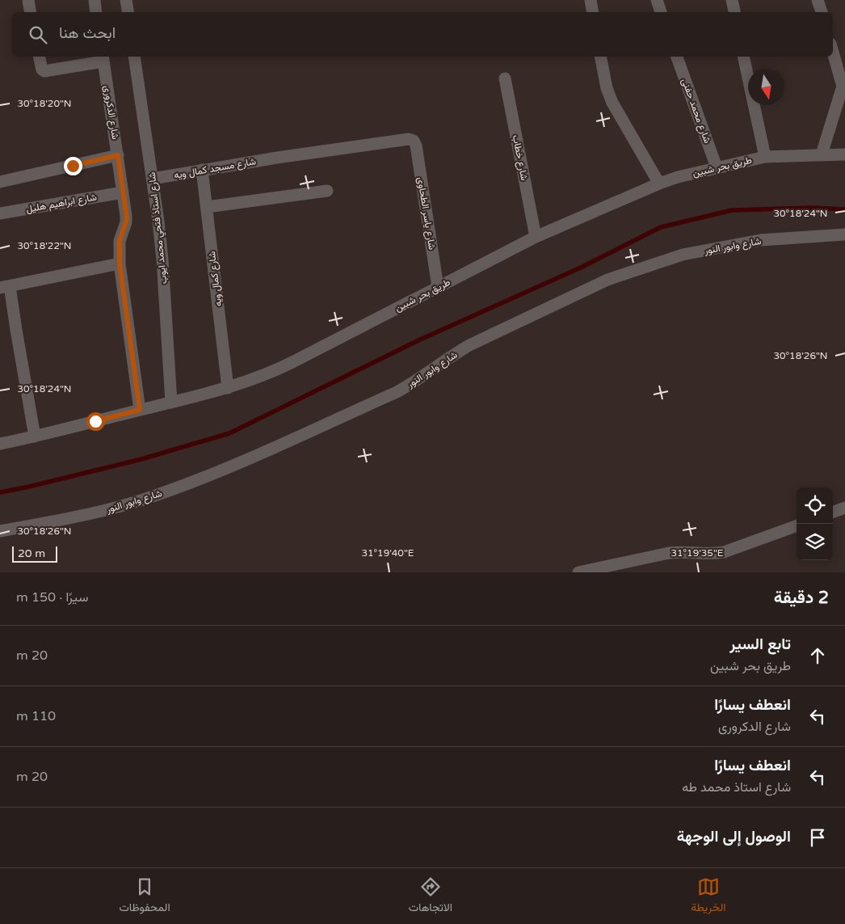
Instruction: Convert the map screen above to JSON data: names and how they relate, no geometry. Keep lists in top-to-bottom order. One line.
{"streets":{"street":["شارع محمد حفنى","شارع الدكرورى","شارع خطاب","طريق بحر شبين","شارع مسجد كمال ويه","شارع ابراهيم هليل","شارع ياسر الطحاوى","شارع استاذ فتحي محمد ايوب","شارع وابور النور","شارع كمال ويه"]},"crossings":[["شارع محمد حفنى","طريق بحر شبين"],["شارع الدكرورى","طريق بحر شبين"],["شارع الدكرورى","شارع ابراهيم هليل"],["شارع خطاب","طريق بحر شبين"],["طريق بحر شبين","شارع ياسر الطحاوى"],["طريق بحر شبين","شارع استاذ فتحي محمد ايوب"],["طريق بحر شبين","شارع كمال ويه"],["شارع مسجد كمال ويه","شارع ياسر الطحاوى"],["شارع مسجد كمال ويه","شارع استاذ فتحي محمد ايوب"],["شارع مسجد كمال ويه","شارع كمال ويه"]],"scale_bar":"20 m","north":"bottom","page":{"search":"ابحث هنا","scale":"20 m","heading":["2 دقيقة","سيرًا · 150 m"],"list":[["تابع السير","طريق بحر شبين","20 m"],["انعطف يسارًا","شارع الدكرورى","110 m"],["انعطف يسارًا","شارع استاذ محمد طه","20 m"],"الوصول إلى الوجهة"],"nav":["الخريطة","الاتجاهات","المحفوظات"]},"coordinates":["30°18'20\"N","30°18'24\"N","30°18'22\"N","30°18'26\"N","31°19'40\"E","31°19'35\"E"]}
